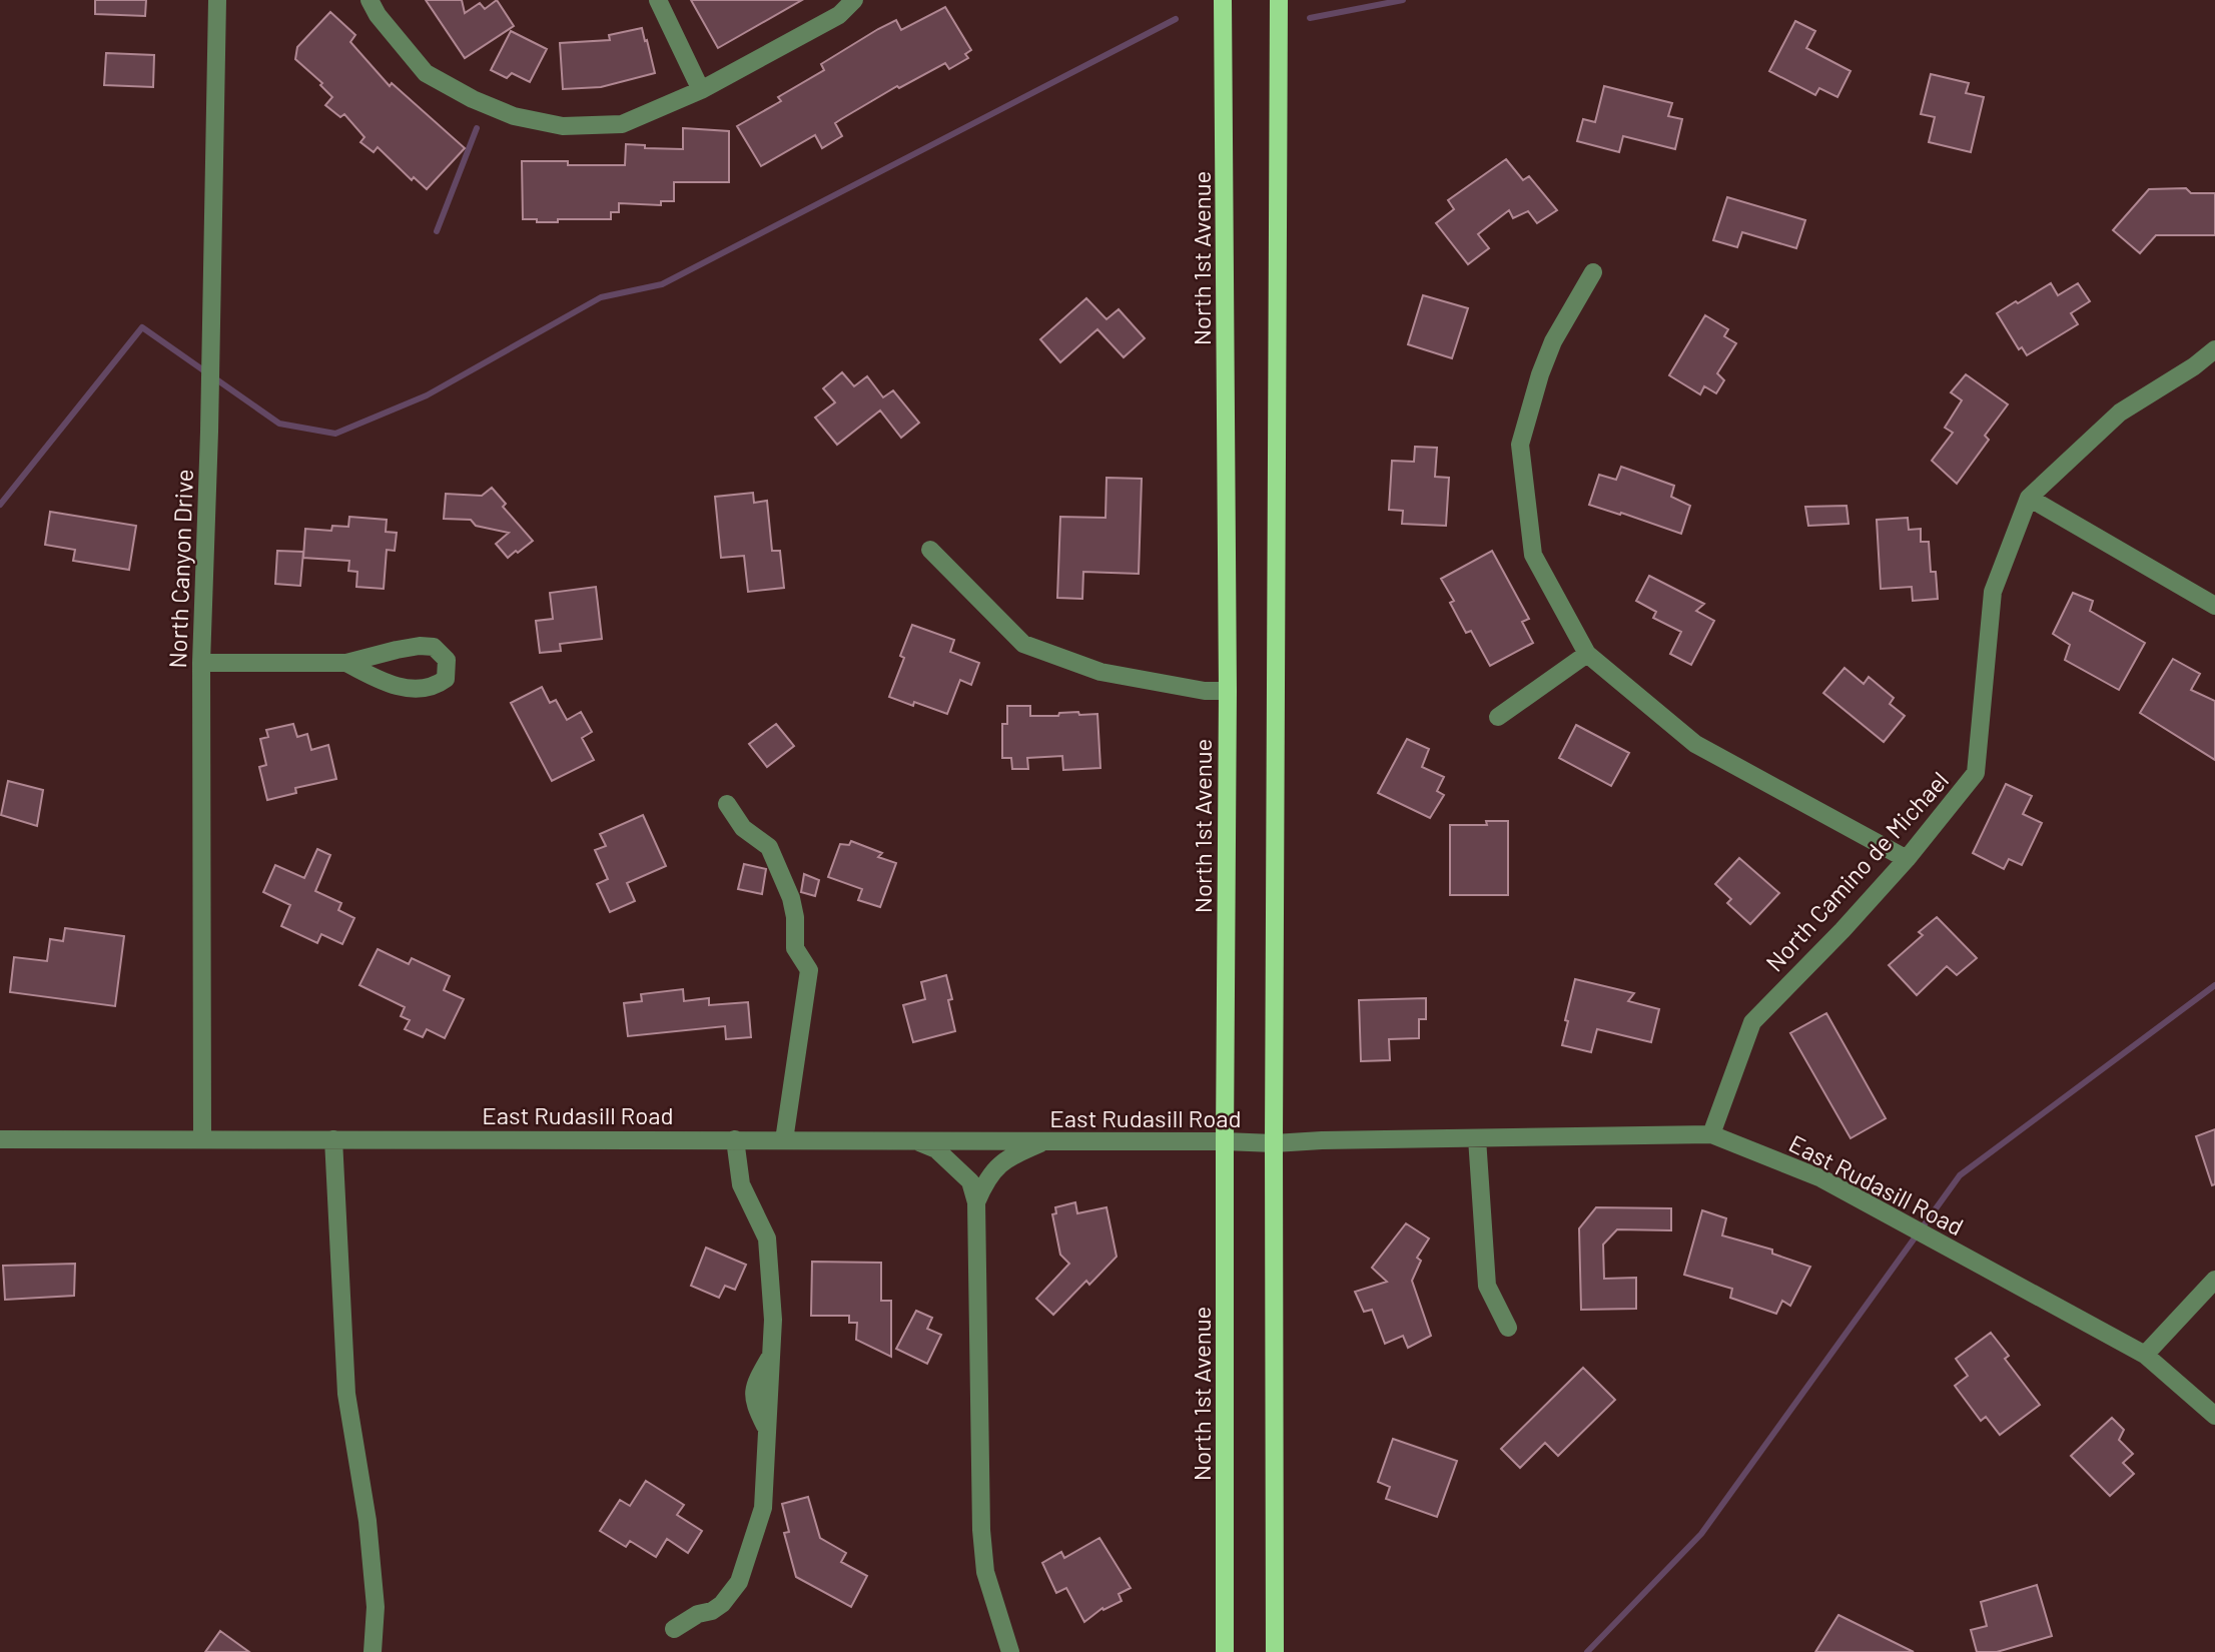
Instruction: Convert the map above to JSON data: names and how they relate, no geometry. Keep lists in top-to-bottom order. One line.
{"streets":{"main road":["North 1st Avenue"],"street":["North Canyon Drive","North Camino de Michael","East Rudasill Road"]},"crossings":[["North 1st Avenue","East Rudasill Road"],["North Canyon Drive","East Rudasill Road"],["North Camino de Michael","East Rudasill Road"]]}
